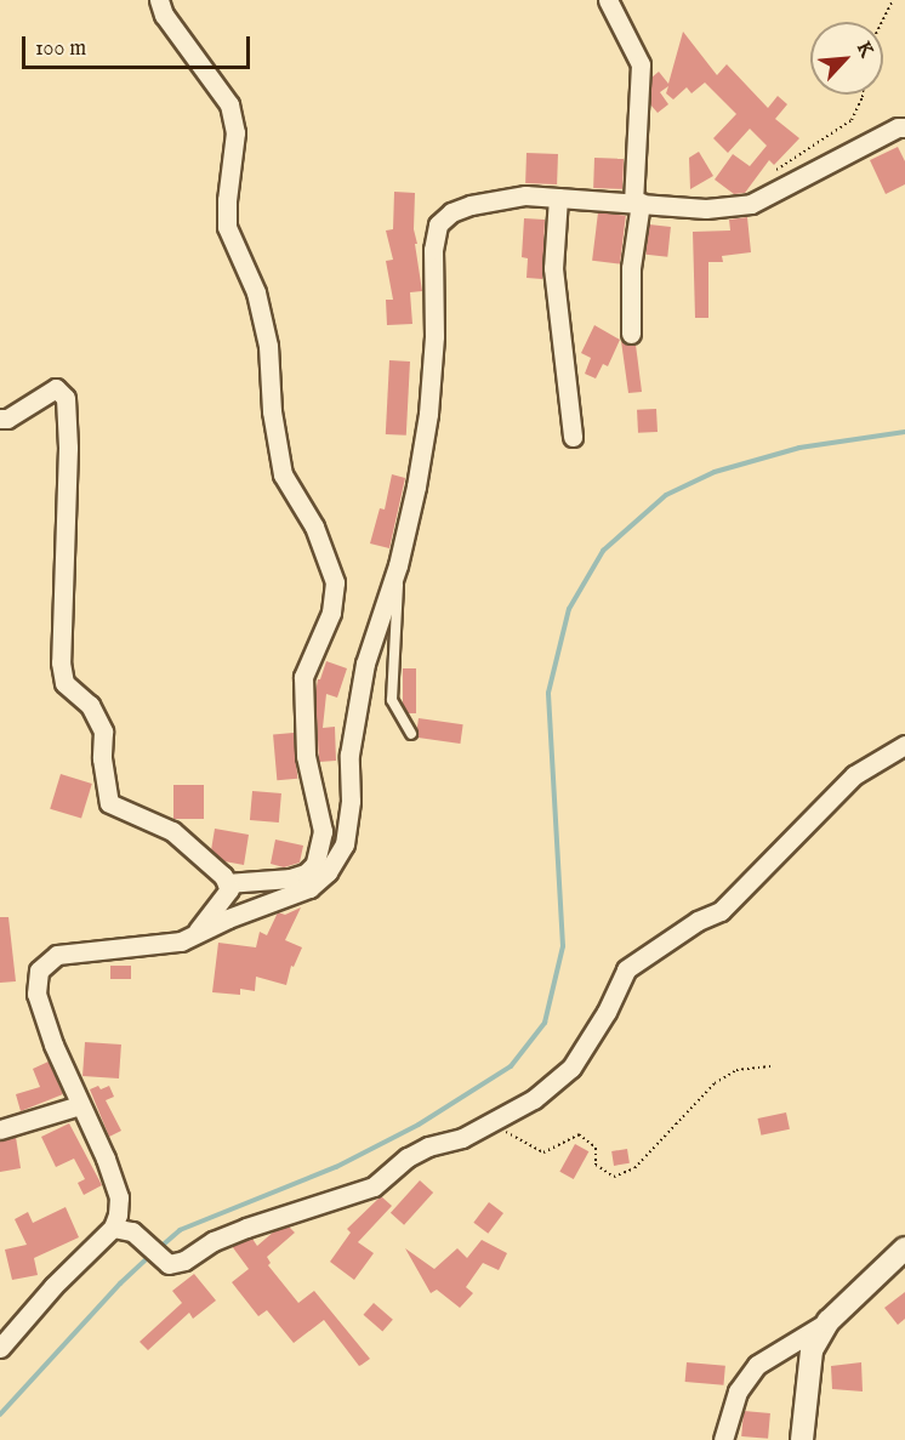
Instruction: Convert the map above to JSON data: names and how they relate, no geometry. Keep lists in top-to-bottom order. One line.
{"scale_bar":"100 m","north":"top right"}
